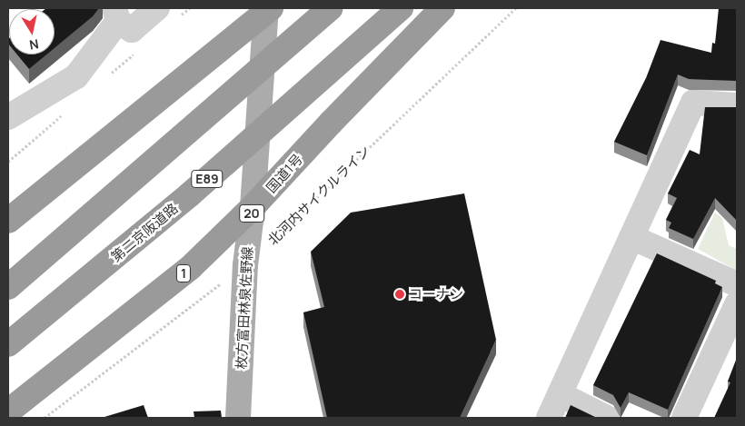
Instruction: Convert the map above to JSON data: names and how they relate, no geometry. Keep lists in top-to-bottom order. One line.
{"streets":{"highway":["国道1号","E89","第二京阪道路","1"],"main road":["20","枚方富田林泉佐野線"],"path":["北河内サイクルライン"]},"crossings":[["国道1号","枚方富田林泉佐野線"],["北河内サイクルライン","枚方富田林泉佐野線"]],"places":["コーナン"],"north":"bottom"}
